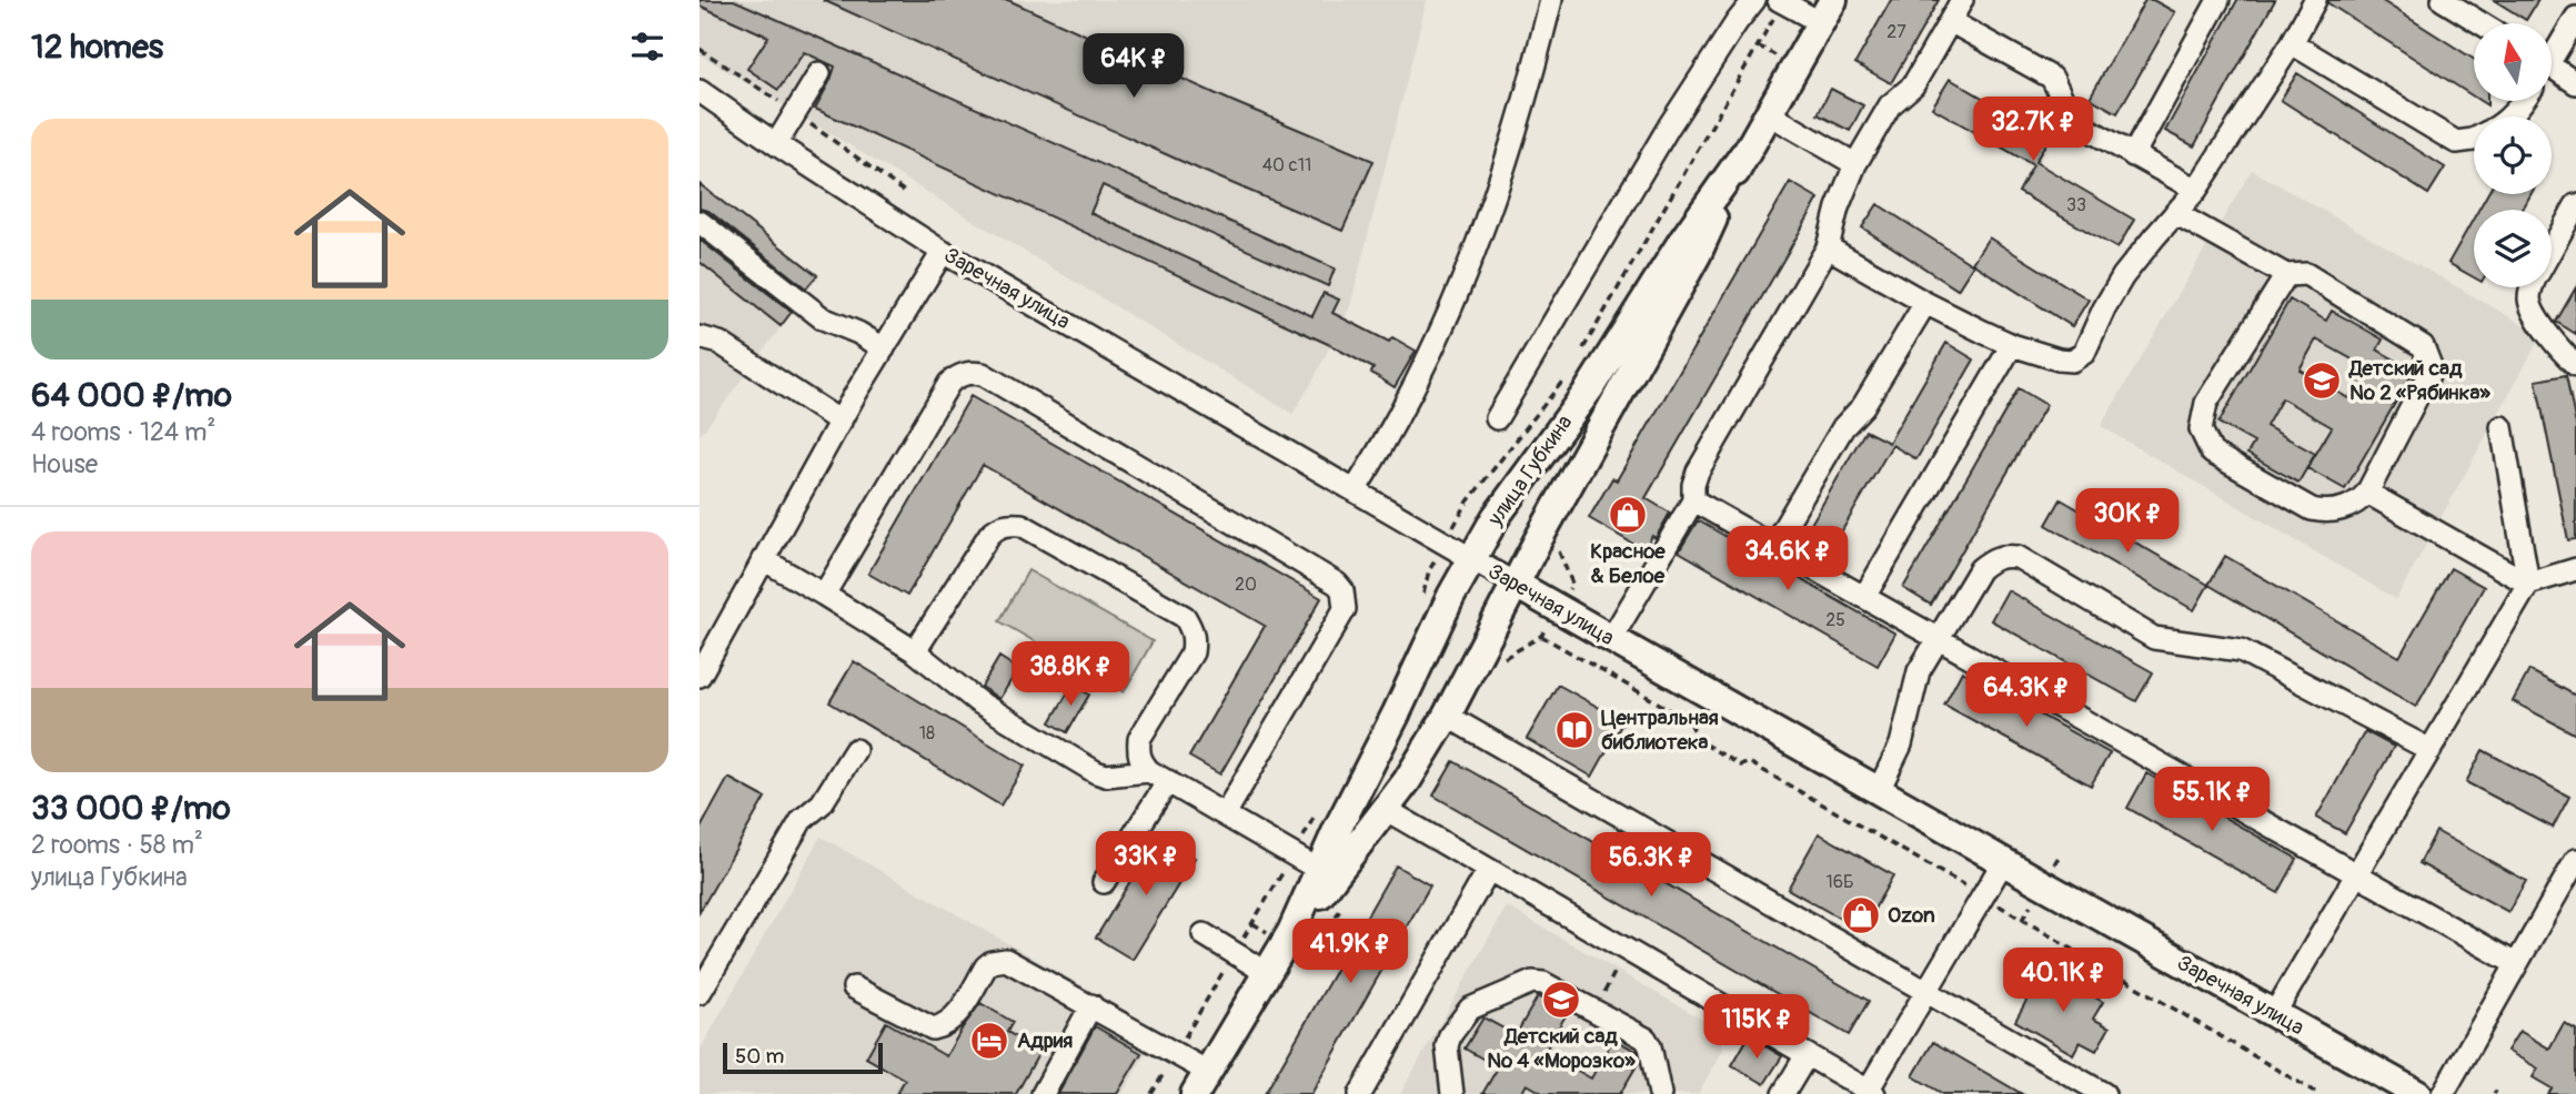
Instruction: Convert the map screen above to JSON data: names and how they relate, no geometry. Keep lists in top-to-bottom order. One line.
{"streets":{"main road":["Заречная улица","улица Губкина"]},"crossings":[["Заречная улица","улица Губкина"]],"places":{"school or university":["Детский сад № 2 «Рябинка»","Детский сад № 4 «Морозко»"],"shop":["Красное & Белое","Ozon"],"library":["Центральная библиотека"],"hotel":["Адрия"]},"house_numbers":["27","40 с11","33","20","25","18","16Б"],"scale_bar":"50 m","north":"top","page":{"heading":"12 homes","price":["64K ₽","32.7K ₽","30K ₽","34.6K ₽","38.8K ₽","64.3K ₽","55.1K ₽","33K ₽","56.3K ₽","41.9K ₽","40.1K ₽","115K ₽"],"list":[{"name":"64 000 ₽/mo","note":"4 rooms · 124 m² · House"},{"name":"33 000 ₽/mo","note":"2 rooms · 58 m² · улица Губкина"}],"scale":"50 m"}}
